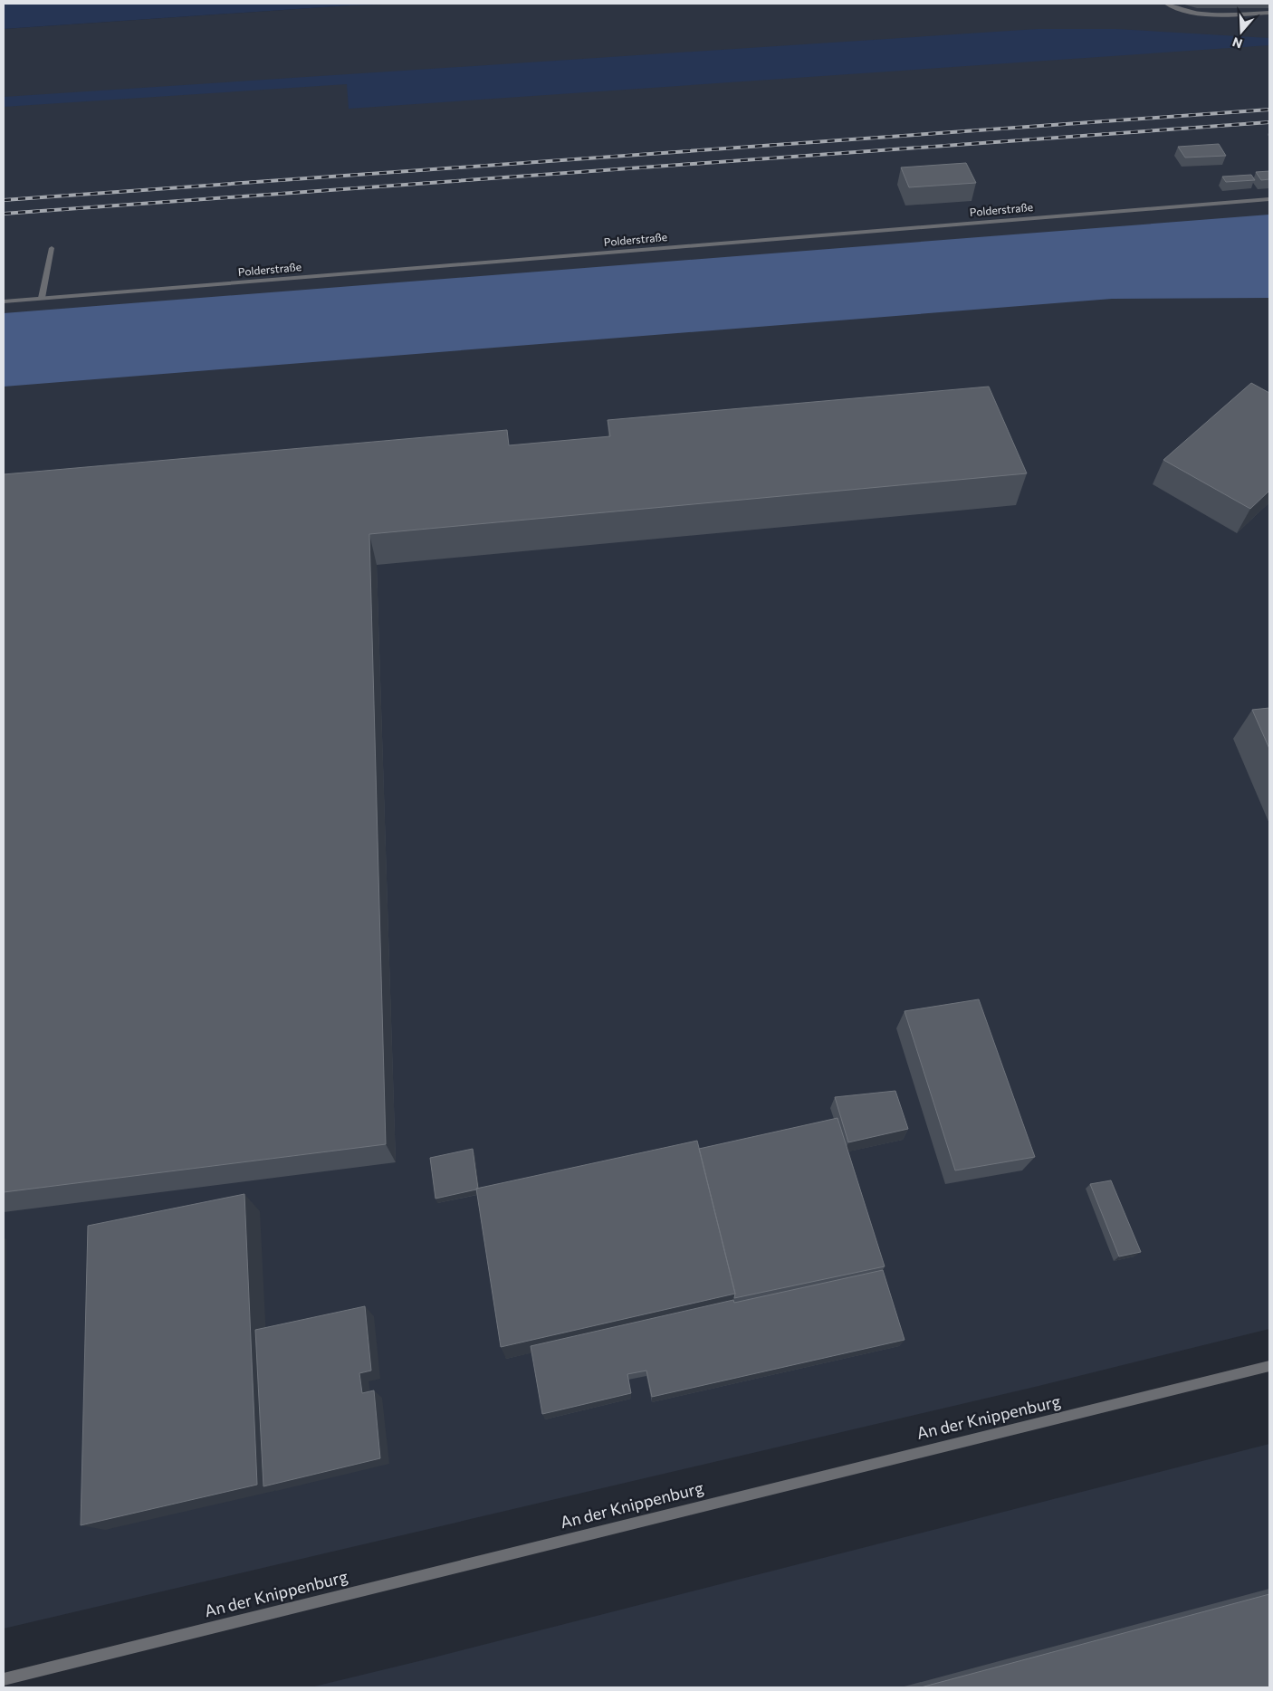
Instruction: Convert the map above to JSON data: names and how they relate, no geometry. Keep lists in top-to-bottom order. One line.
{"streets":{"street":["Polderstraße","An der Knippenburg"]},"north":"bottom"}
